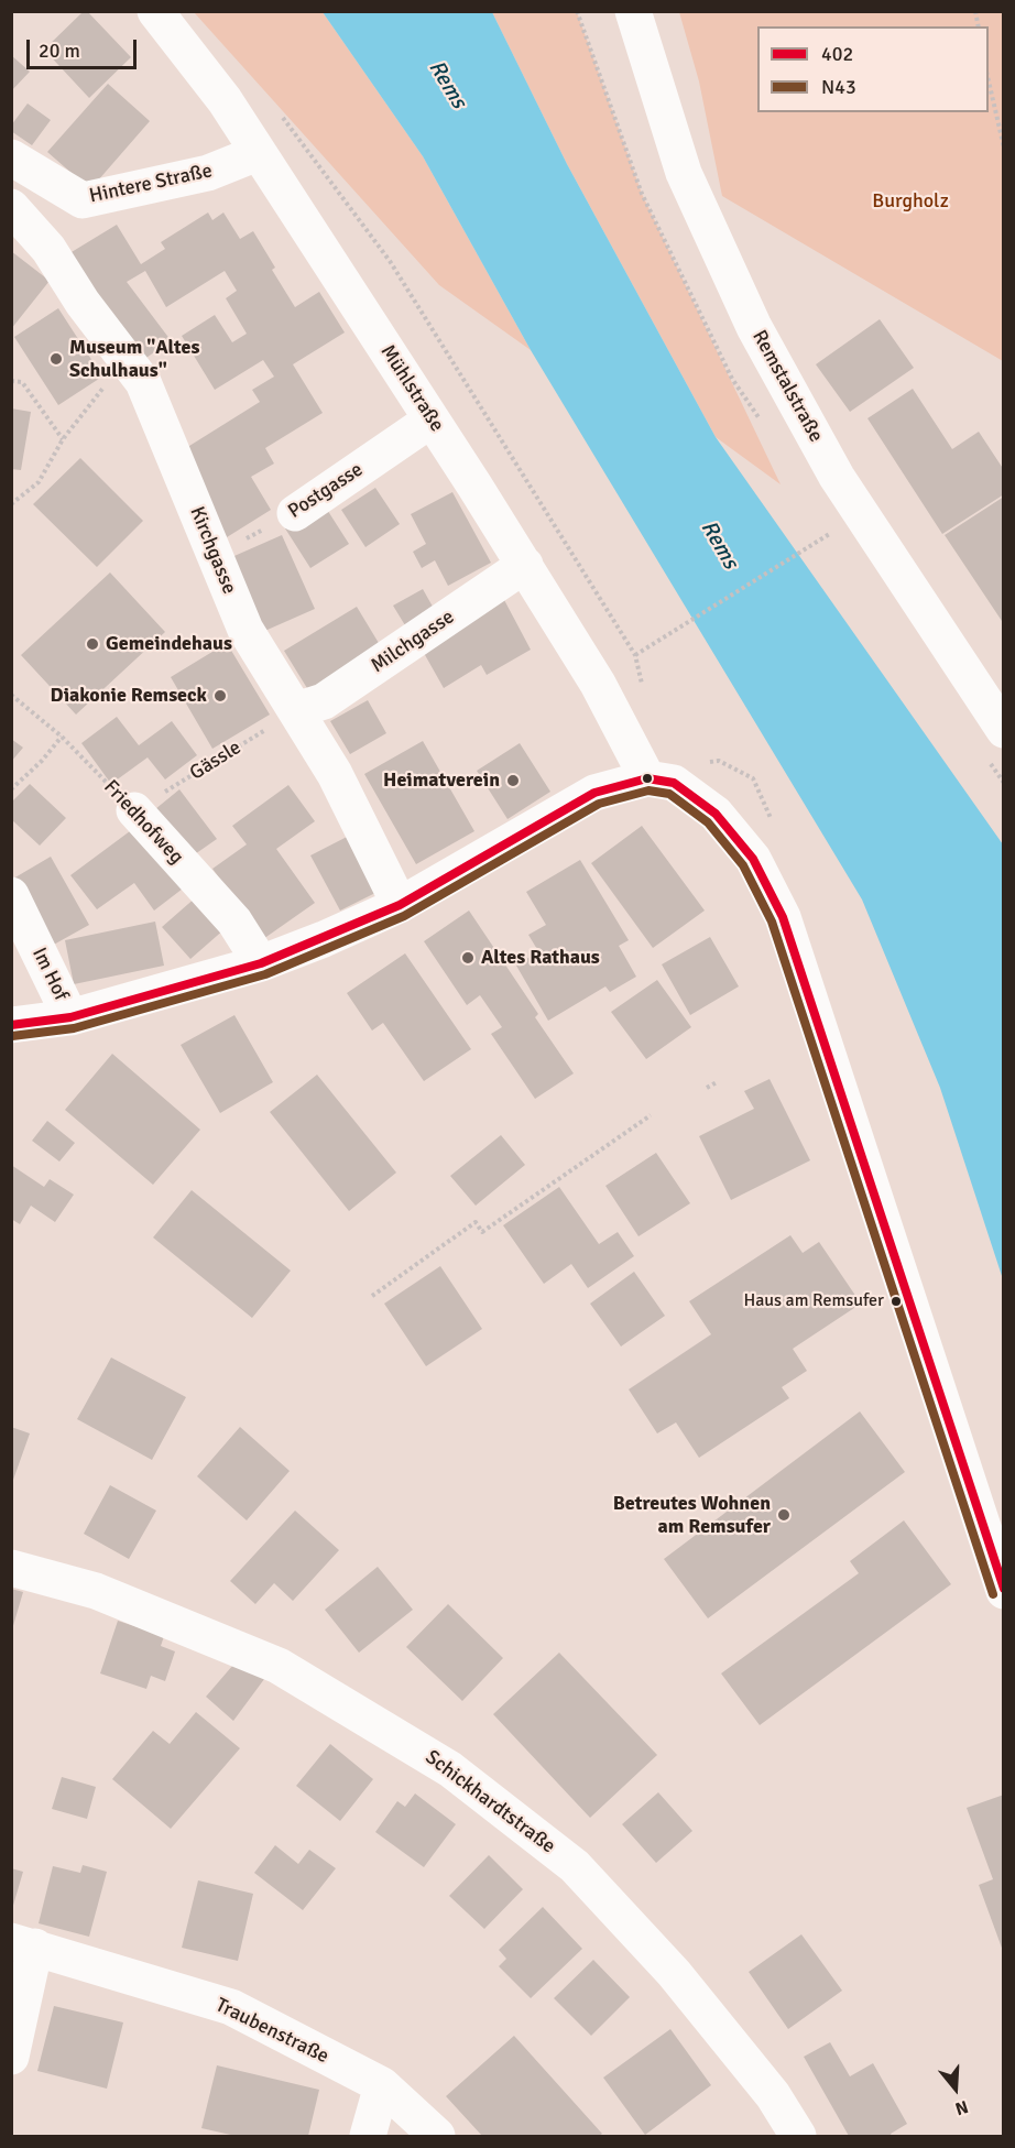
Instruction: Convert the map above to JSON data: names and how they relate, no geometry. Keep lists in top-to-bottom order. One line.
{"streets":{"street":["Hintere Straße","Remstalstraße","Mühlstraße","Postgasse","Kirchgasse","Milchgasse","Friedhofweg","Im Hof","Schickhardtstraße","Traubenstraße"],"path":["Gässle"]},"crossings":[["Hintere Straße","Mühlstraße"],["Mühlstraße","Postgasse"],["Mühlstraße","Milchgasse"],["Postgasse","Kirchgasse"],["Kirchgasse","Milchgasse"],["Kirchgasse","Gässle"],["Milchgasse","Gässle"],["Gässle","Friedhofweg"]],"water":["Rems"],"parks":["Burgholz"],"places":["Museum \"Altes Schulhaus\"","Gemeindehaus","Diakonie Remseck","Heimatverein","Altes Rathaus","Haus am Remsufer","Betreutes Wohnen am Remsufer"],"lines":["transit line 402","transit line N43"],"legend":["402","N43"],"scale_bar":"20 m","north":"bottom"}
